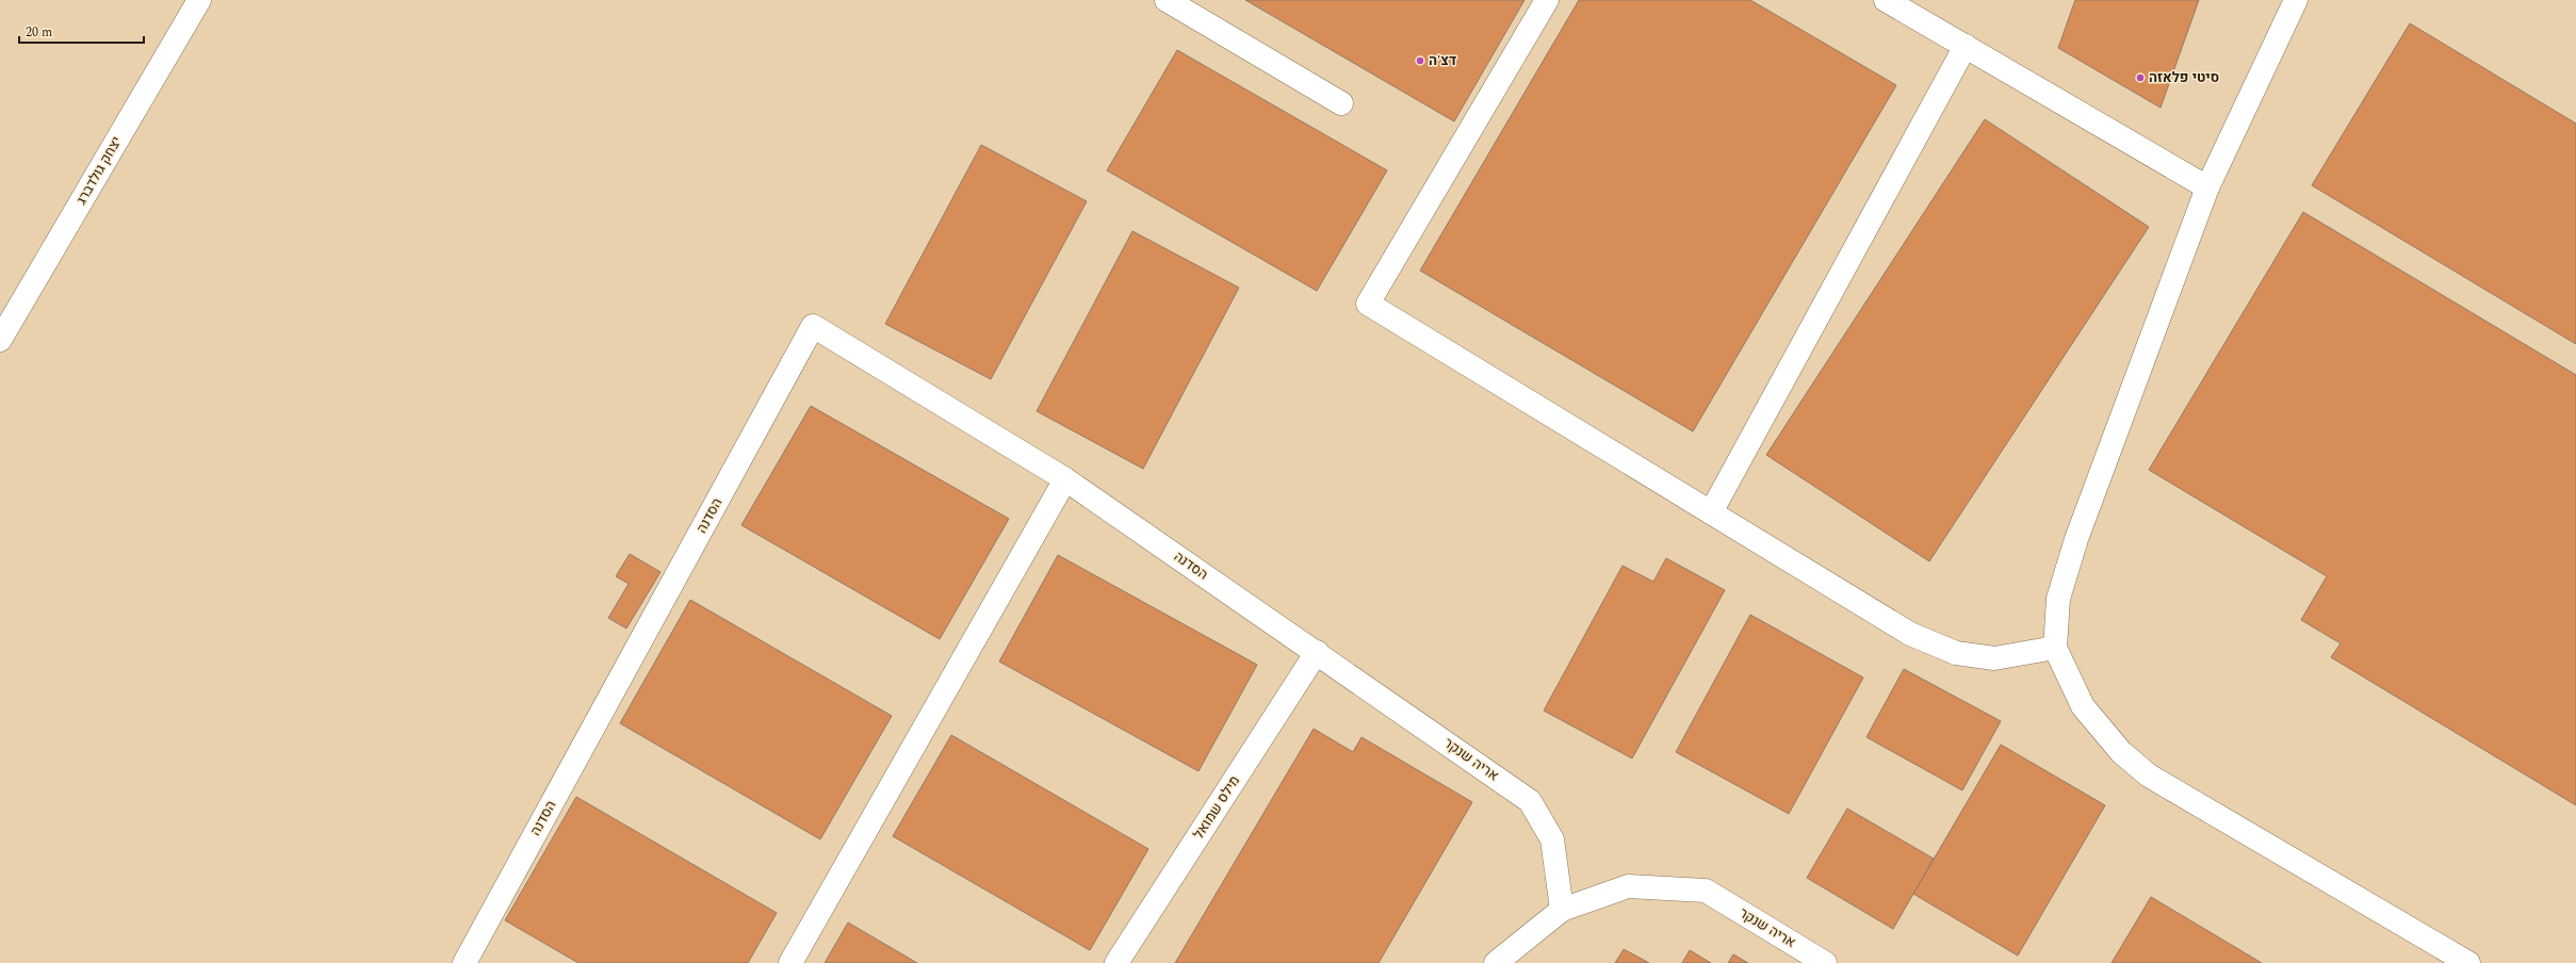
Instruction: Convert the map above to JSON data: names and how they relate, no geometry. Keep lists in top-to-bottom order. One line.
{"streets":{"street":["יצחק גולדברג","הסדנה","אריה שנקר","מילס שמואל"]},"crossings":[["הסדנה","אריה שנקר"],["הסדנה","מילס שמואל"],["אריה שנקר","מילס שמואל"]],"places":["דצ'ה","סיטי פלאזה"],"scale_bar":"20 m"}
